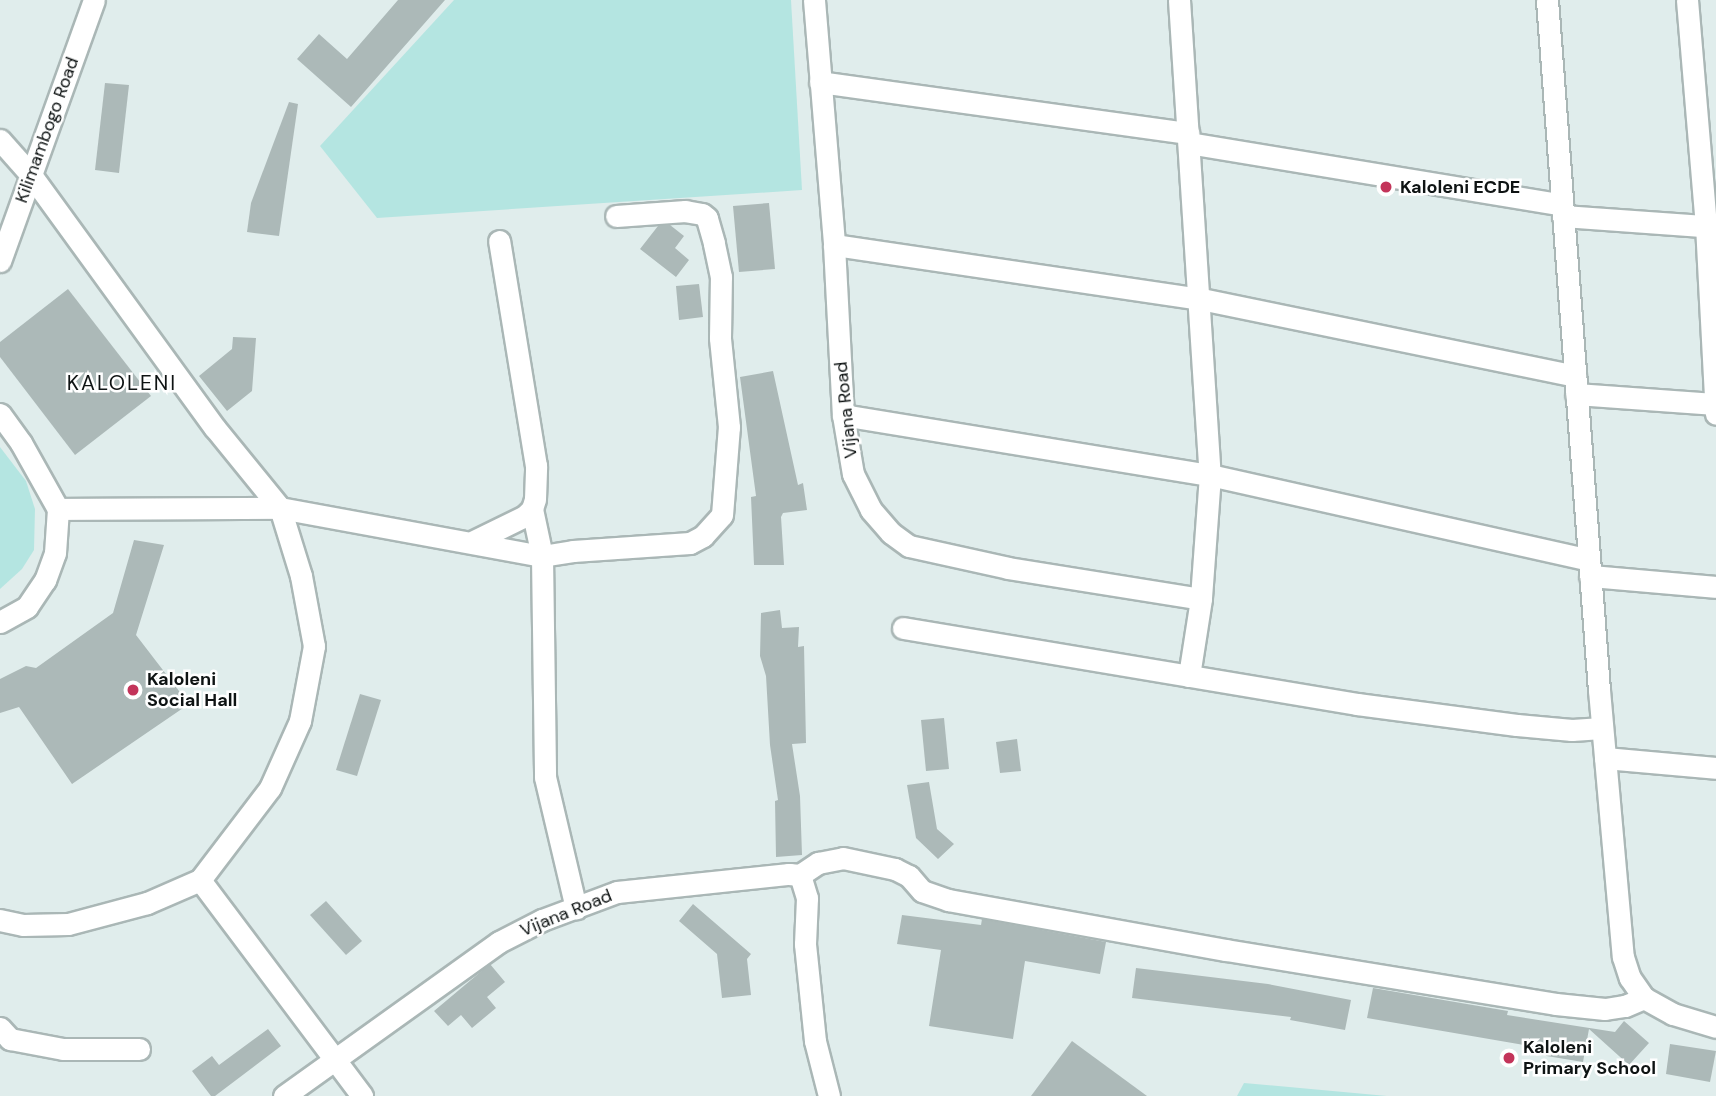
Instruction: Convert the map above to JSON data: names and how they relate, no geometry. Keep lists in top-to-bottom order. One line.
{"streets":{"street":["Kilimambogo Road","Vijana Road"]},"districts":["KALOLENI"],"places":["Kaloleni ECDE","Kaloleni Social Hall","Kaloleni Primary School"]}
